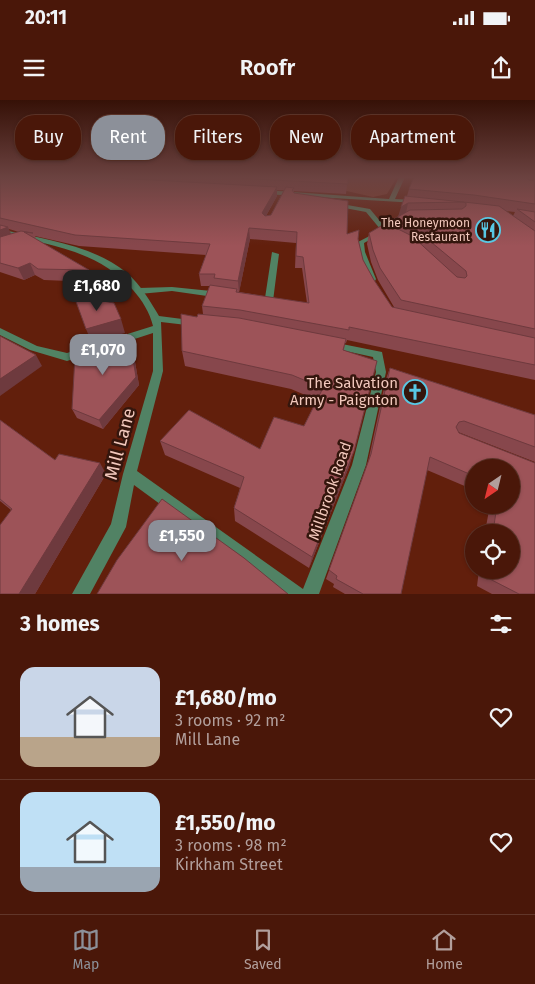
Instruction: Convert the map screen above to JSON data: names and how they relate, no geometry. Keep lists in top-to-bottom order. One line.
{"streets":{"street":["Mill Lane","Millbrook Road"]},"places":{"restaurant":["The Honeymoon Restaurant"],"church":["The Salvation Army - Paignton"]},"north":"bottom left","page":{"status":"20:11","header":"Roofr","chip":["Buy","Rent","Filters","New","Apartment"],"price":["£1,680","£1,070","£1,550"],"heading":"3 homes","list":[{"name":"£1,680/mo","note":"3 rooms · 92 m² · Mill Lane"},{"name":"£1,550/mo","note":"3 rooms · 98 m² · Kirkham Street"}],"tabs":["Map","Saved","Home"]}}
